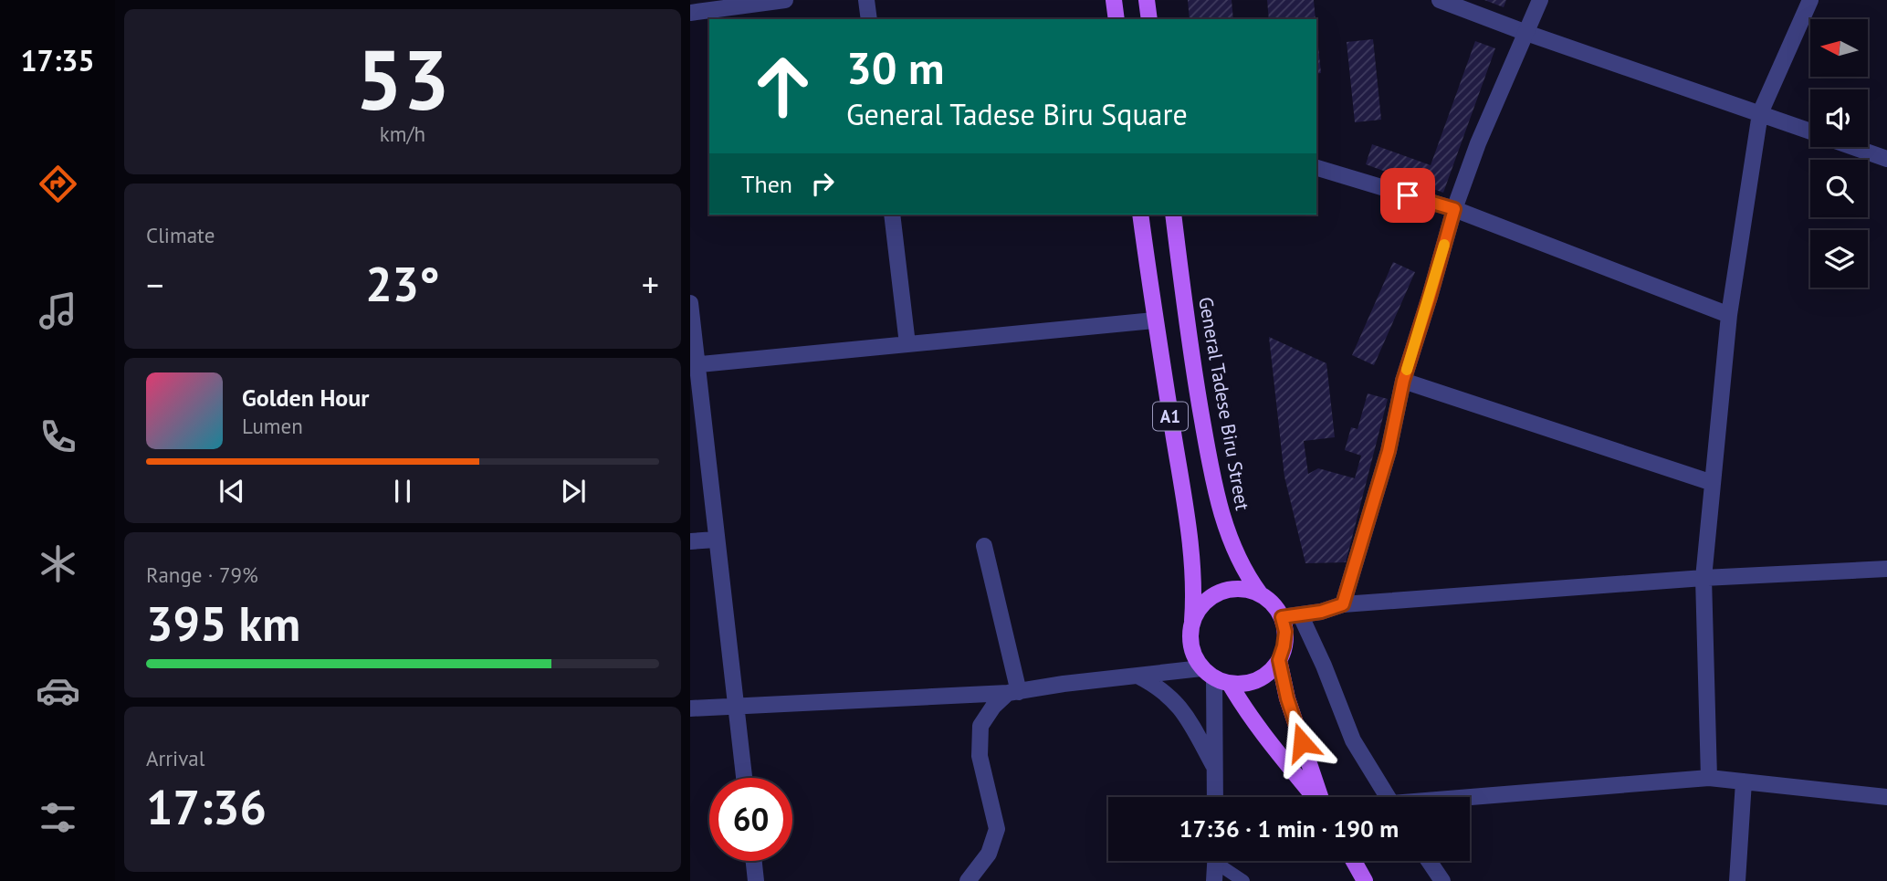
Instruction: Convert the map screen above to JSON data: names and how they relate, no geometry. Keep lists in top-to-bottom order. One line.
{"streets":{"main road":["General Tadese Biru Street","A1"]},"crossings":[["General Tadese Biru Street","A1"]],"north":"left","page":{"tabs":"17:35","tile":[["53","km/h"],"Climate",["Range · 79%","395 km"],["Arrival","17:36"]],"turn":["30 m","General Tadese Biru Square"],"then":"Then","heat":["−","23°","+"],"song":["Golden Hour","Lumen"],"limit":"60","trip":"17:36 · 1 min · 190 m"}}
